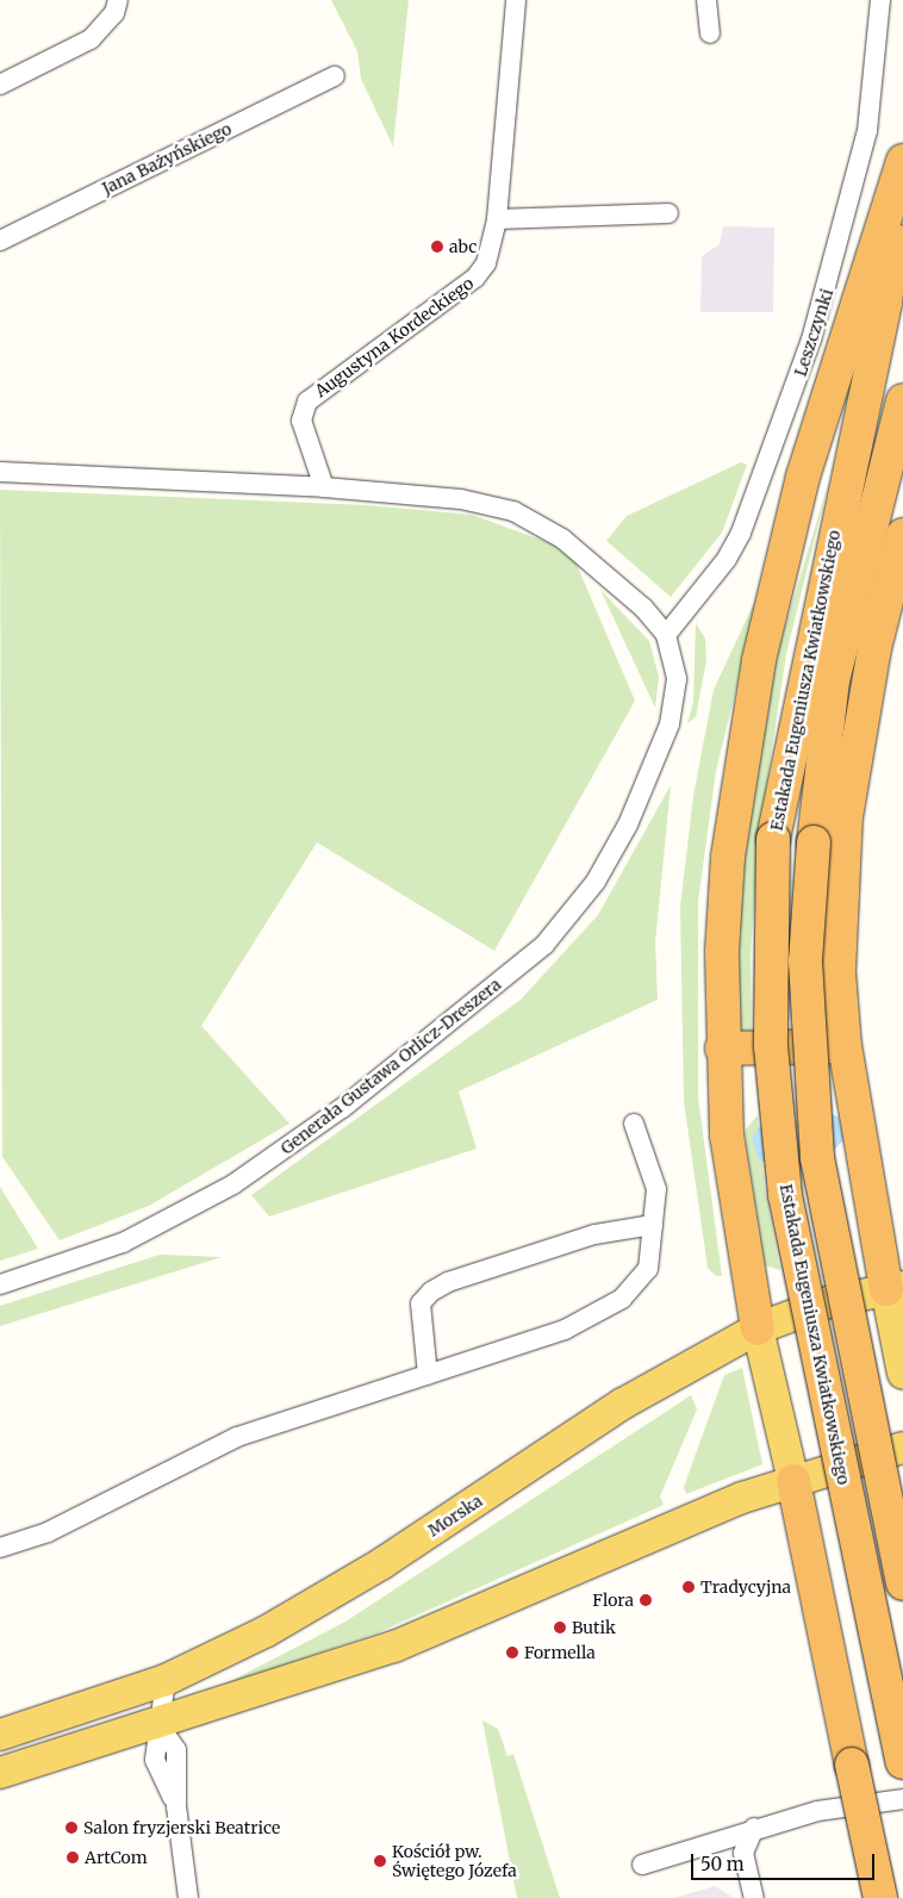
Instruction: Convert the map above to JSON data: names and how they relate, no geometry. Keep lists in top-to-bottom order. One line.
{"streets":{"highway":["Estakada Eugeniusza Kwiatkowskiego"],"main road":["Morska"],"street":["Jana Bażyńskiego","Leszczynki","Augustyna Kordeckiego","Generała Gustawa Orlicz-Dreszera"]},"crossings":[["Leszczynki","Generała Gustawa Orlicz-Dreszera"]],"places":["abc","Tradycyjna","Flora","Butik","Formella","Salon fryzjerski Beatrice","ArtCom","Kościół pw. Świętego Józefa"],"scale_bar":"50 m"}
